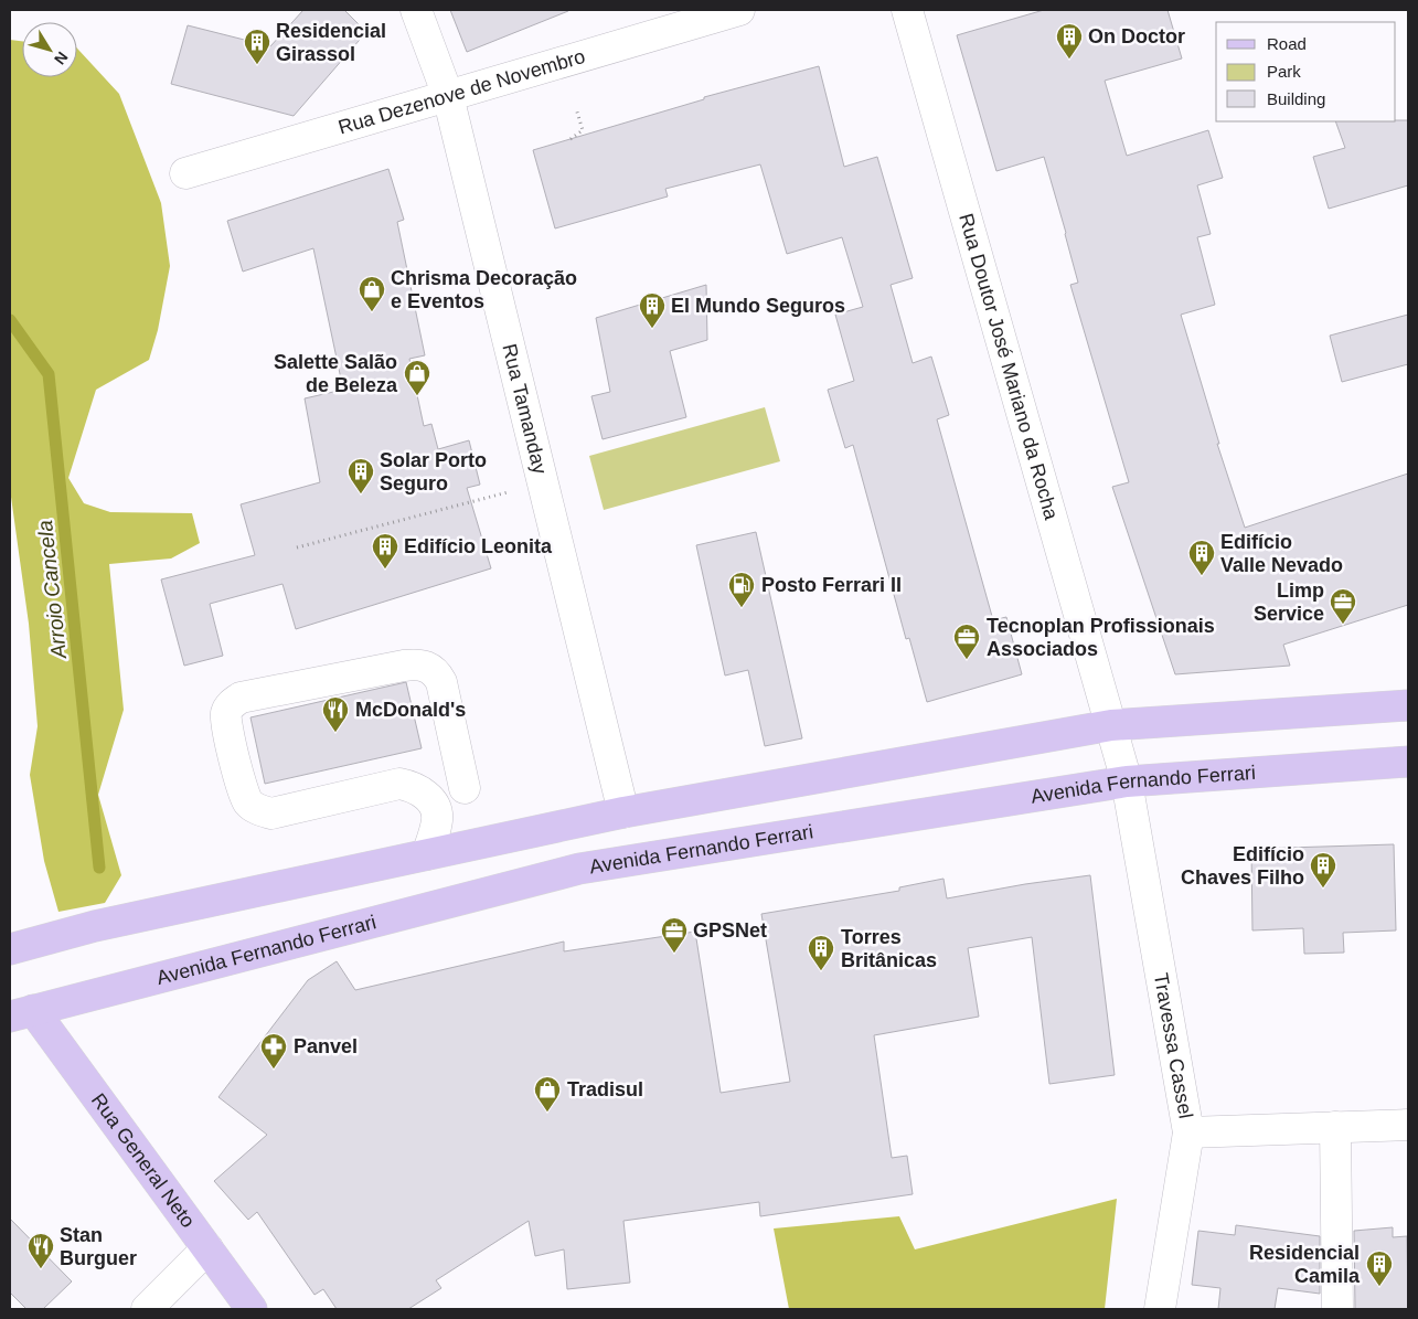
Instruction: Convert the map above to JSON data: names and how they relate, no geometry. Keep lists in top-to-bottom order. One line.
{"streets":{"main road":["Avenida Fernando Ferrari","Rua General Neto"],"street":["Rua Dezenove de Novembro","Rua Doutor José Mariano da Rocha","Rua Tamanday","Travessa Cassel"]},"crossings":[["Rua Dezenove de Novembro","Rua Tamanday"],["Rua Doutor José Mariano da Rocha","Avenida Fernando Ferrari"],["Rua Doutor José Mariano da Rocha","Travessa Cassel"],["Avenida Fernando Ferrari","Travessa Cassel"],["Avenida Fernando Ferrari","Rua General Neto"]],"water":["Arroio Cancela"],"places":{"building":["On Doctor","Residencial Girassol","El Mundo Seguros","Solar Porto Seguro","Edifício Leonita","Edifício Valle Nevado","Edifício Chaves Filho","Torres Britânicas","Residencial Camila"],"shop":["Chrisma Decoração e Eventos","Salette Salão de Beleza","Tradisul"],"fuel station":["Posto Ferrari II"],"office":["Limp Service","Tecnoplan Profissionais Associados","GPSNet"],"restaurant":["McDonald's","Stan Burguer"],"pharmacy":["Panvel"]},"legend":["Road","Park","Building"],"north":"bottom right"}
